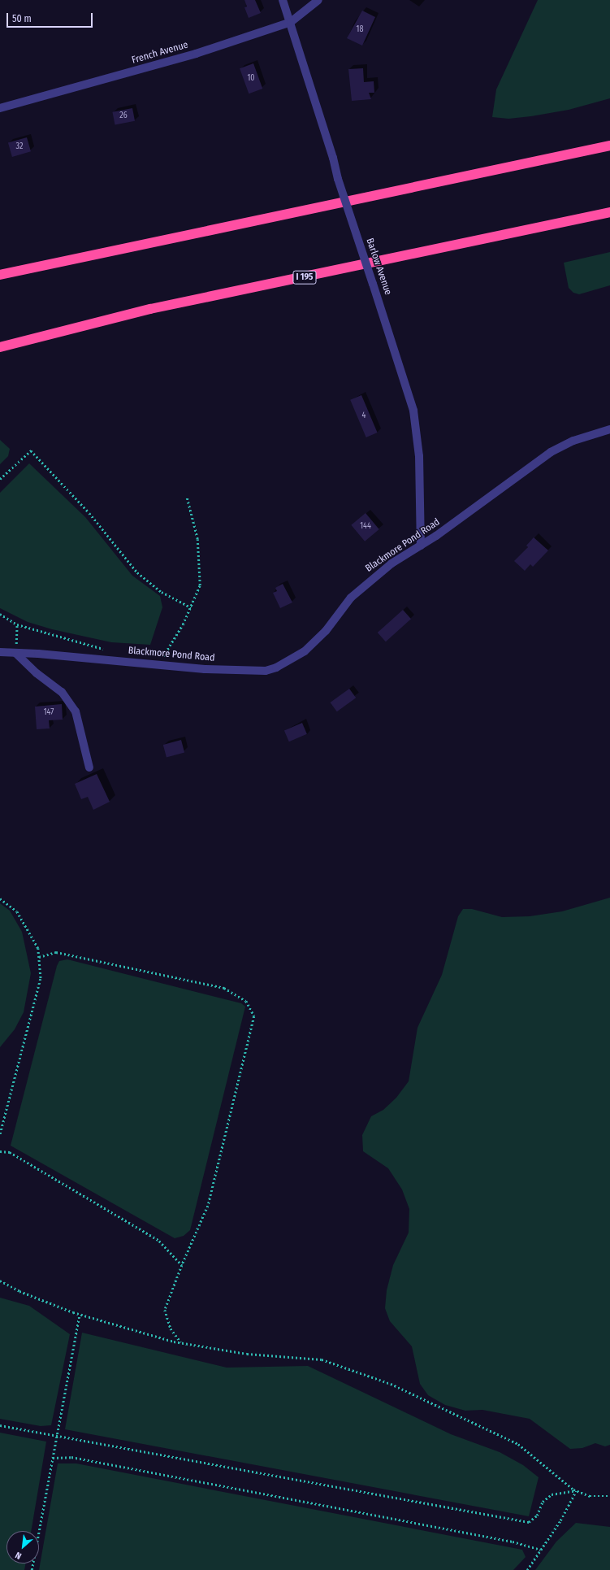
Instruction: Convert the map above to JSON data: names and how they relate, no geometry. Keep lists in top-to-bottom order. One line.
{"streets":{"highway":["I 195"],"street":["French Avenue","Barlow Avenue","Blackmore Pond Road"]},"crossings":[["French Avenue","Barlow Avenue"],["Barlow Avenue","Blackmore Pond Road"]],"house_numbers":["18","10","26","32","4","144","147"],"scale_bar":"50 m","north":"bottom left"}
